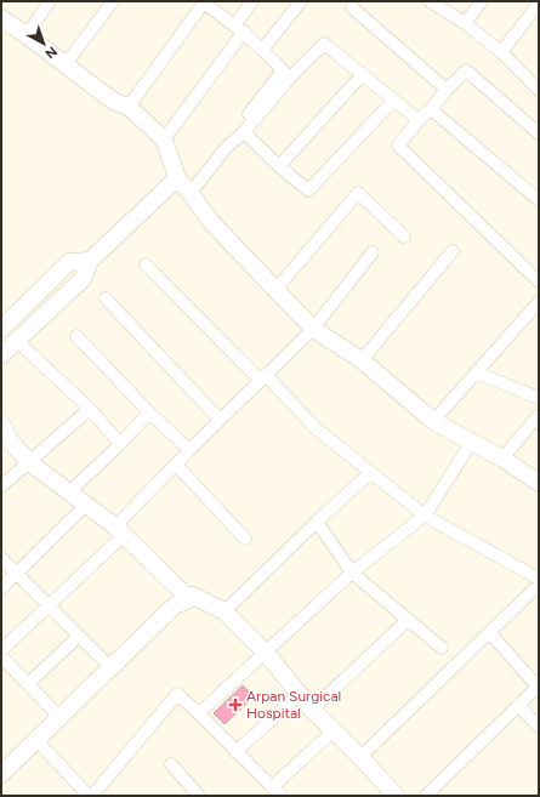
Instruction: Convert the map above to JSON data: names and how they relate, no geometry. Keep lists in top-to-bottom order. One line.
{"places":{"health":["Arpan Surgical Hospital"]},"north":"bottom right"}
